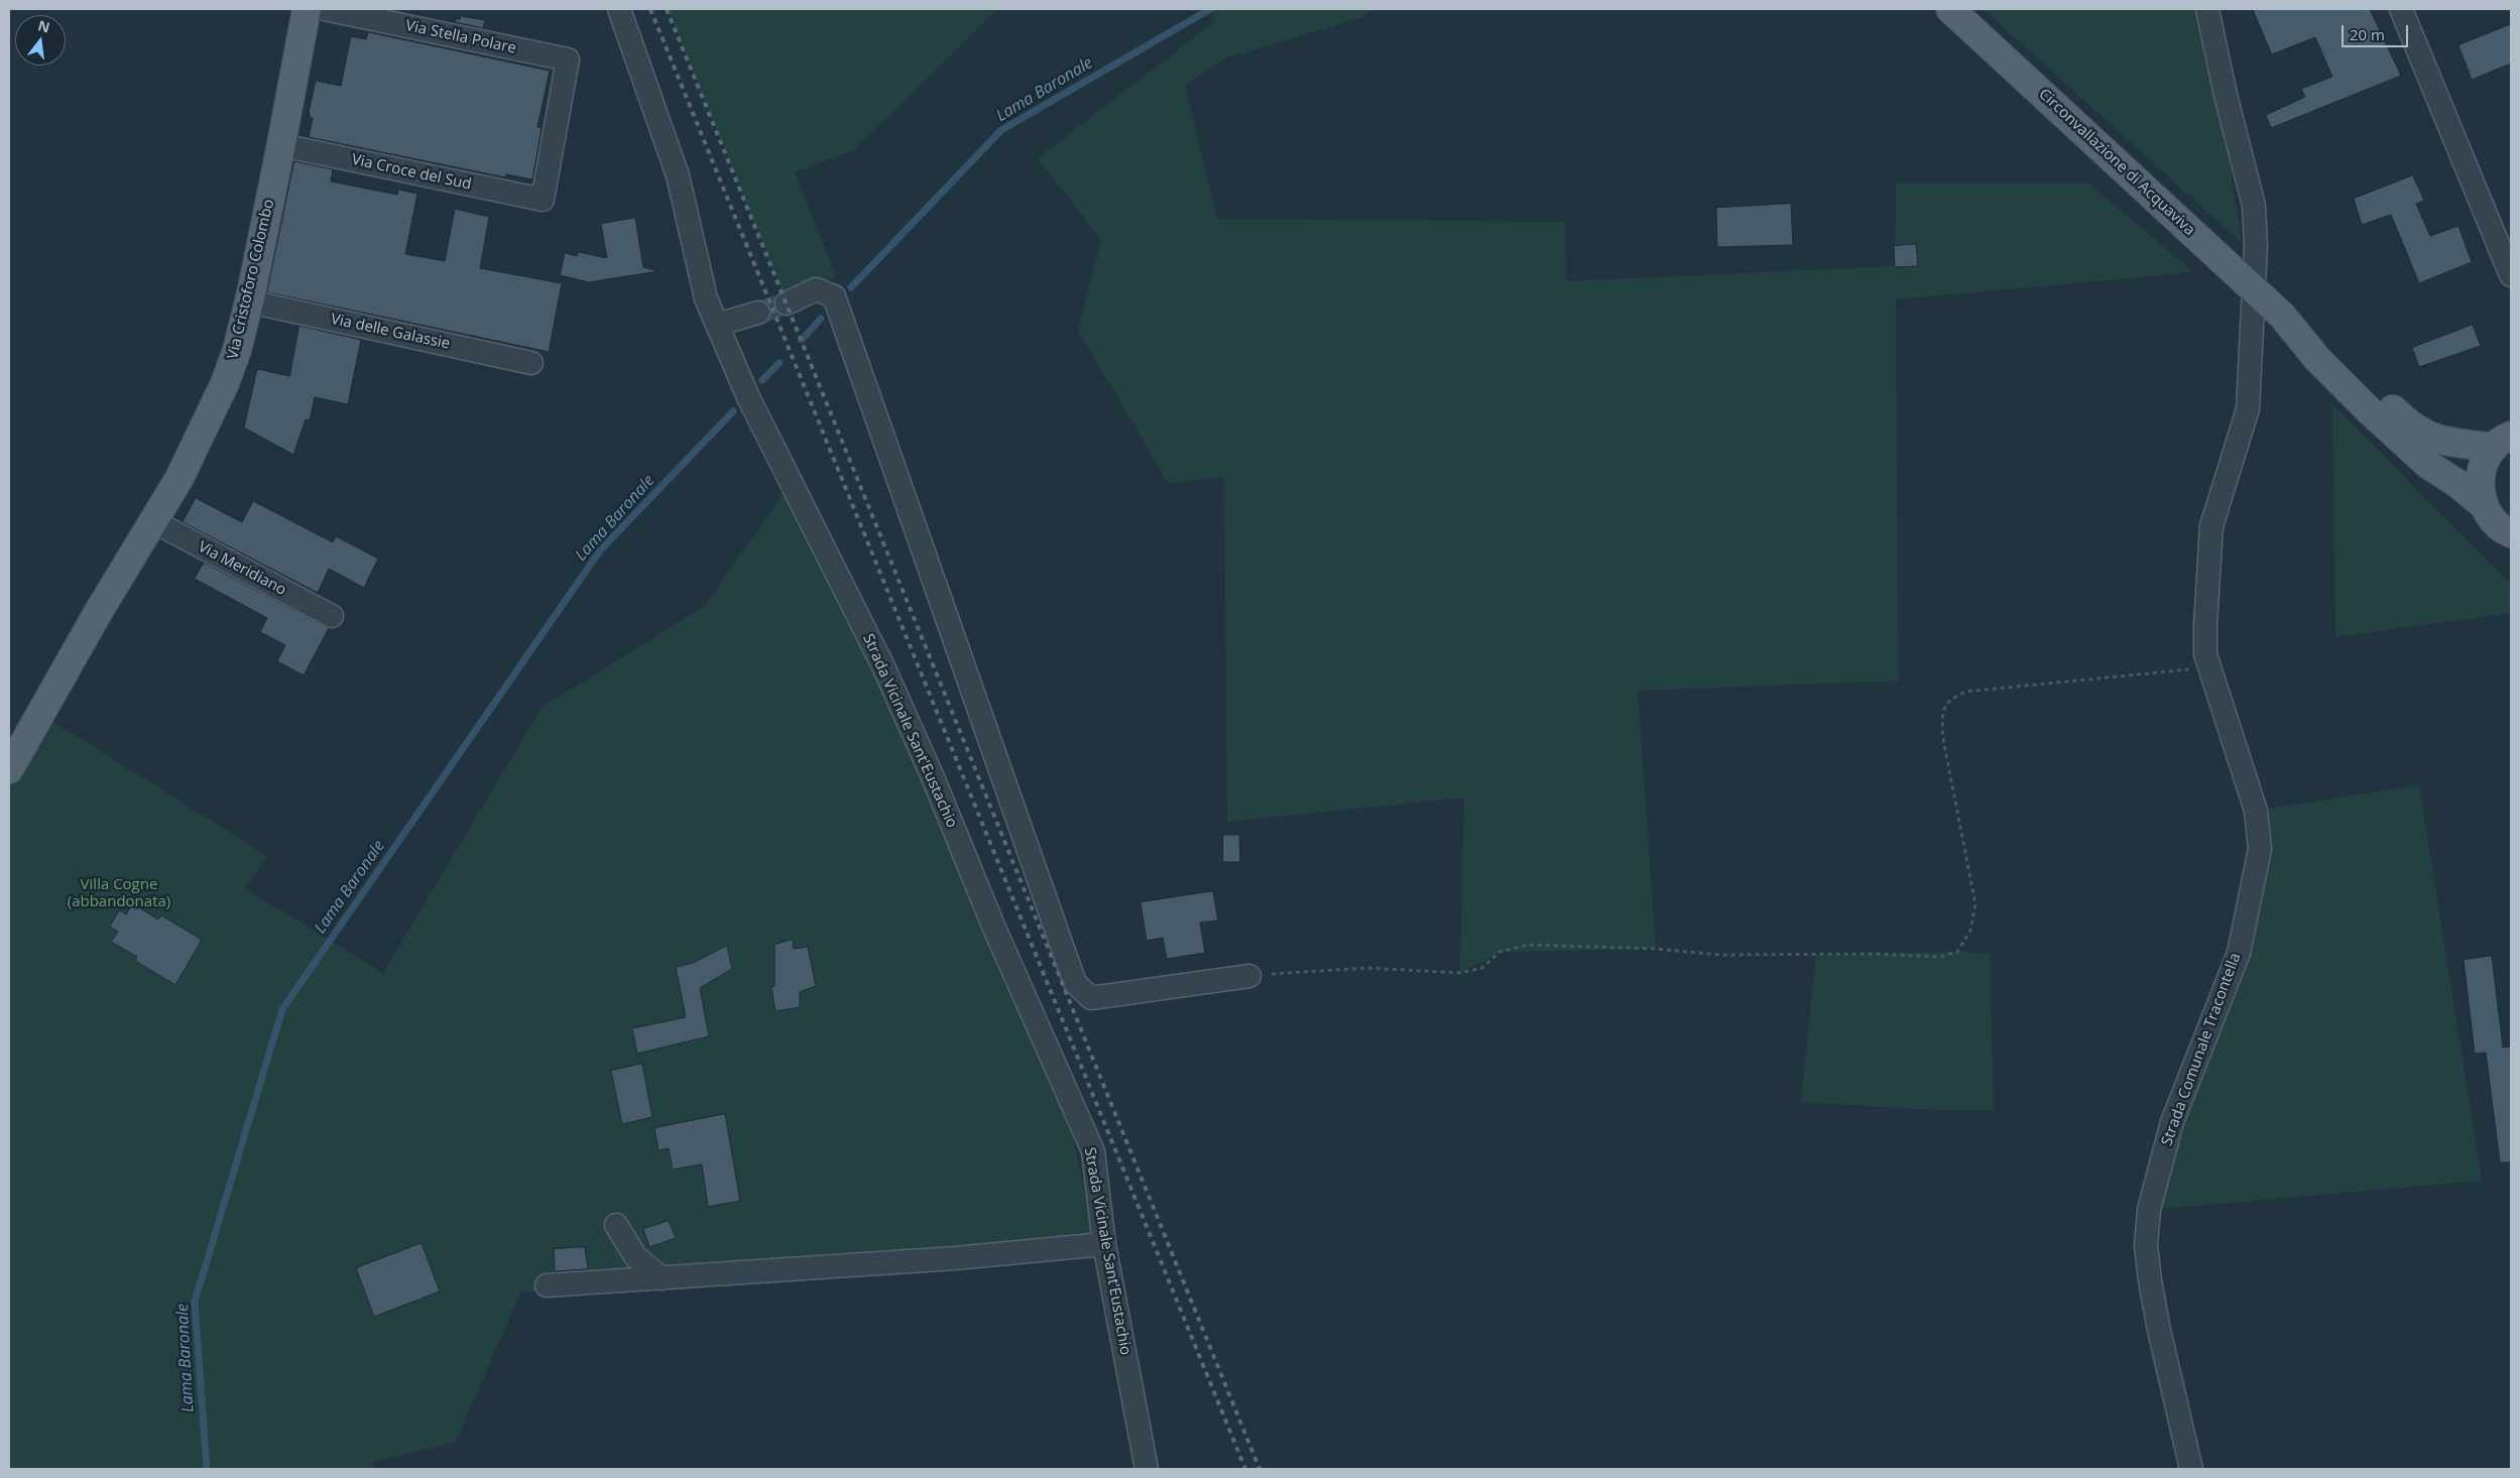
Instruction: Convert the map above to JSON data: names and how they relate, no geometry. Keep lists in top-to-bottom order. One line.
{"streets":{"main road":["Circonvallazione di Acquaviva","Via Cristoforo Colombo"],"street":["Via Stella Polare","Via Croce del Sud","Via delle Galassie","Via Meridiano","Strada Vicinale Sant'Eustachio","Strada Comunale Tracontella"]},"crossings":[["Via Stella Polare","Via Croce del Sud"],["Circonvallazione di Acquaviva","Strada Comunale Tracontella"],["Via Croce del Sud","Via Cristoforo Colombo"],["Via Cristoforo Colombo","Via delle Galassie"],["Via Cristoforo Colombo","Via Meridiano"]],"water":["Lama Baronale"],"parks":["Villa Cogne (abbandonata)"],"scale_bar":"20 m","north":"top"}
